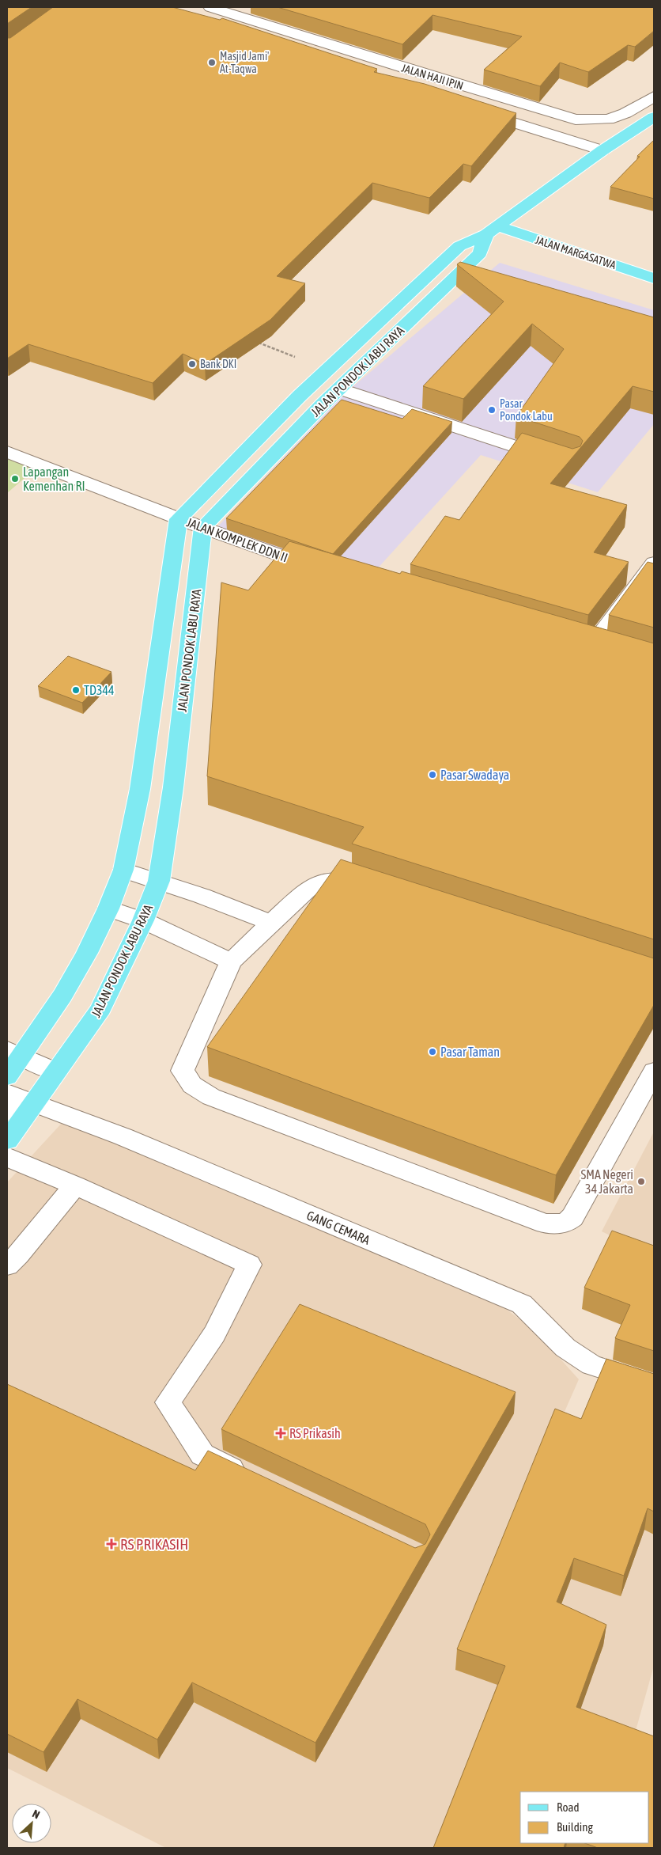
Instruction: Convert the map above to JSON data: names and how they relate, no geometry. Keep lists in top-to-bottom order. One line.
{"streets":{"main road":["JALAN MARGASATWA","JALAN PONDOK LABU RAYA"],"street":["JALAN HAJI IPIN","JALAN KOMPLEK DDN II","GANG CEMARA"]},"crossings":[["JALAN MARGASATWA","JALAN PONDOK LABU RAYA"],["JALAN PONDOK LABU RAYA","JALAN KOMPLEK DDN II"],["JALAN PONDOK LABU RAYA","GANG CEMARA"]],"places":{"other":["Masjid Jami' At-Taqwa","Bank DKI","Pasar Pondok Labu","Lapangan Kemenhan RI","TD344","Pasar Swadaya","Pasar Taman","SMA Negeri 34 Jakarta"],"health":["RS Prikasih","RS PRIKASIH"]},"legend":["Road","Building"],"north":"top right"}
